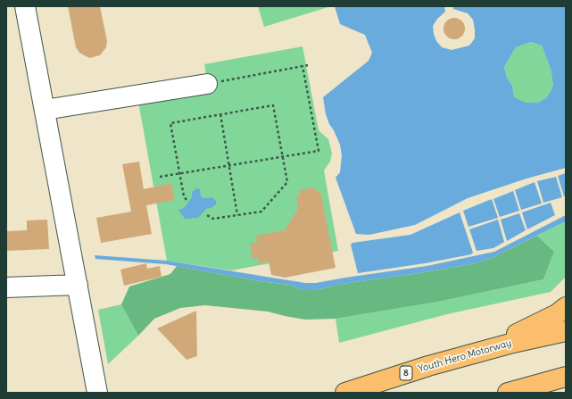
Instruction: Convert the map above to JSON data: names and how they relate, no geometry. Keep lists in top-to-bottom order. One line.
{"streets":{"highway":["Youth Hero Motorway","8"]}}
